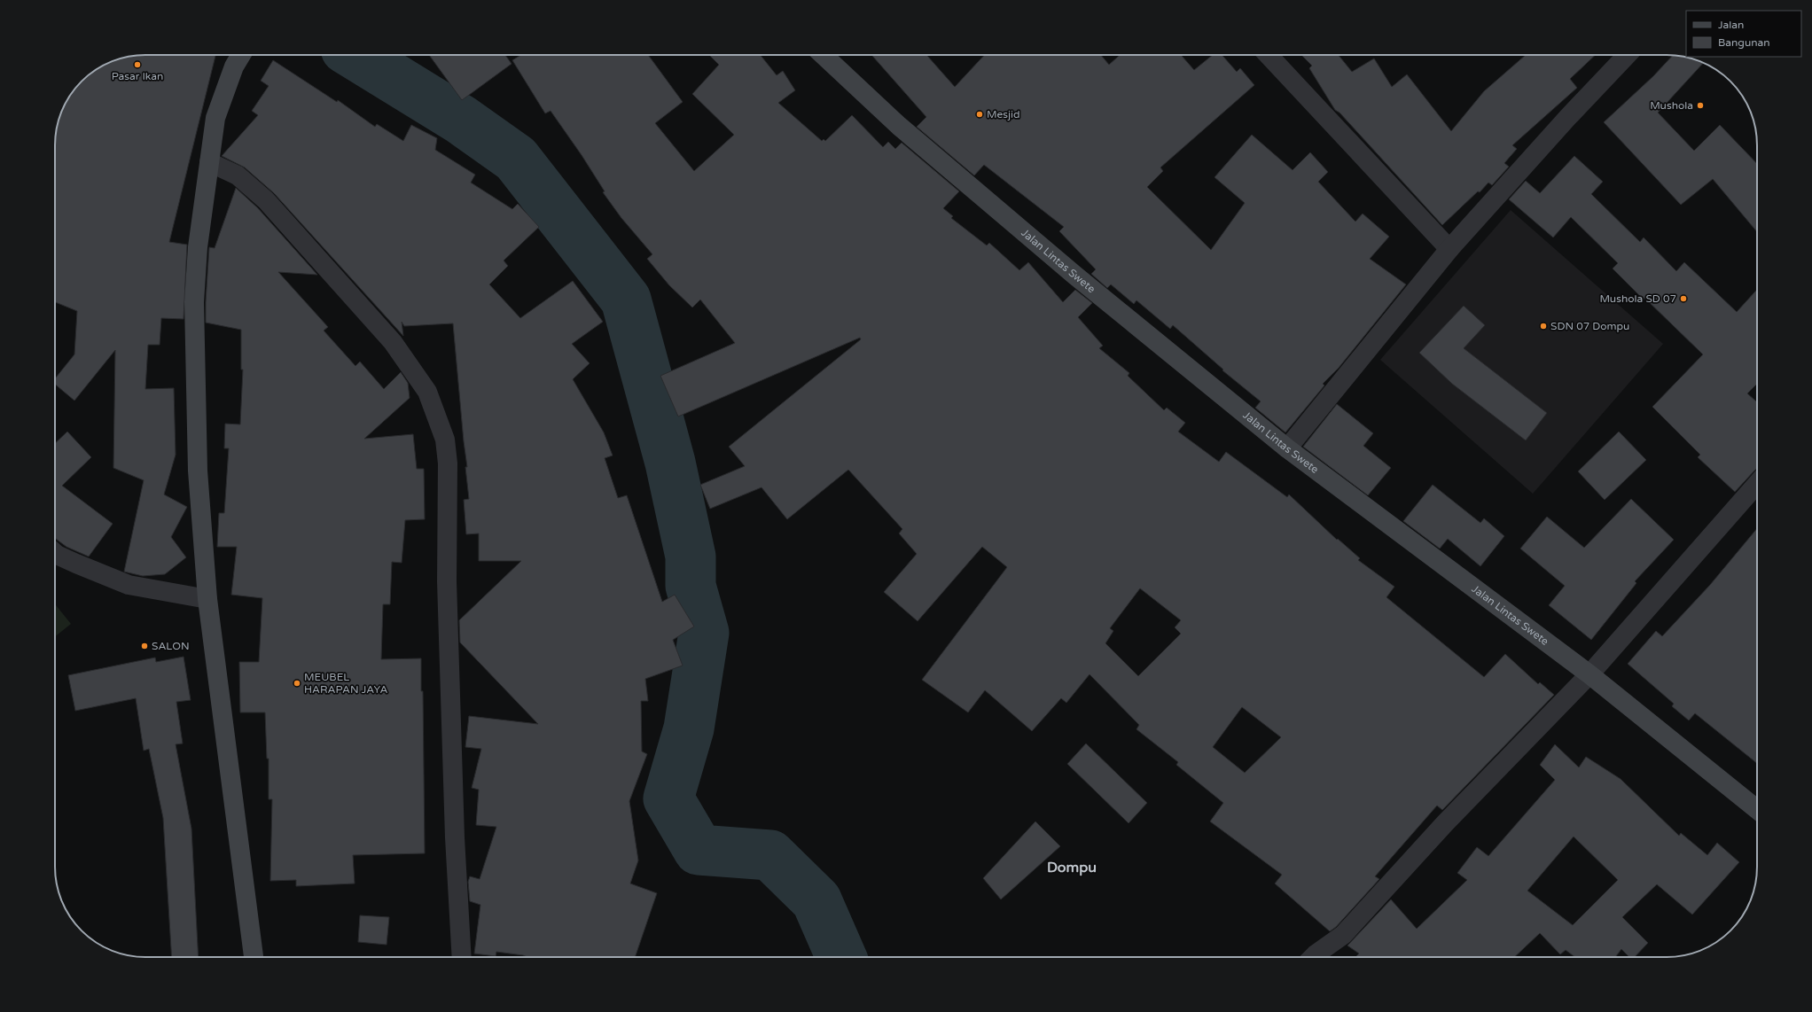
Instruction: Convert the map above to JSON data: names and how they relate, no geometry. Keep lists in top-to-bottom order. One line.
{"streets":{"street":["Jalan Lintas Swete"]},"districts":["Dompu"],"places":["Pasar Ikan","Mushola","Mesjid","Mushola SD 07","SDN 07 Dompu","SALON","MEUBEL HARAPAN JAYA"],"legend":["Jalan","Bangunan"]}
